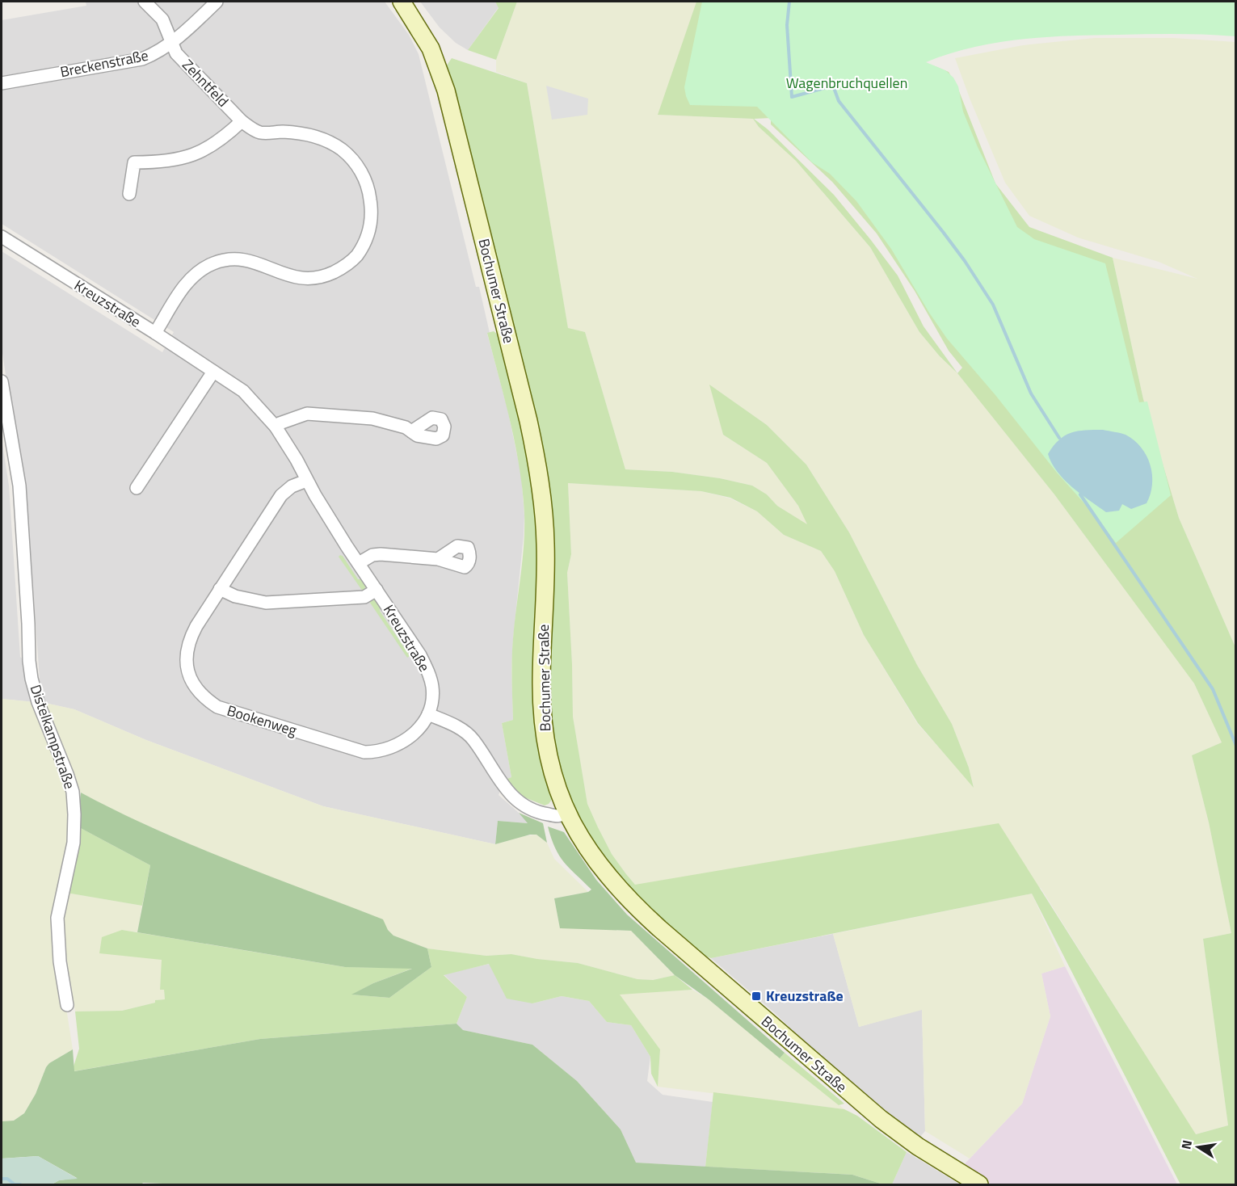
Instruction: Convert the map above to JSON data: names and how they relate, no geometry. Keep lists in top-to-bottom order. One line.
{"streets":{"main road":["Bochumer Straße"],"street":["Breckenstraße","Zehntfeld","Kreuzstraße","Bookenweg","Distelkampstraße"]},"crossings":[["Breckenstraße","Zehntfeld"],["Zehntfeld","Kreuzstraße"],["Kreuzstraße","Bookenweg"]],"parks":["Wagenbruchquellen"],"places":{"transit":["Kreuzstraße"]},"north":"left"}
